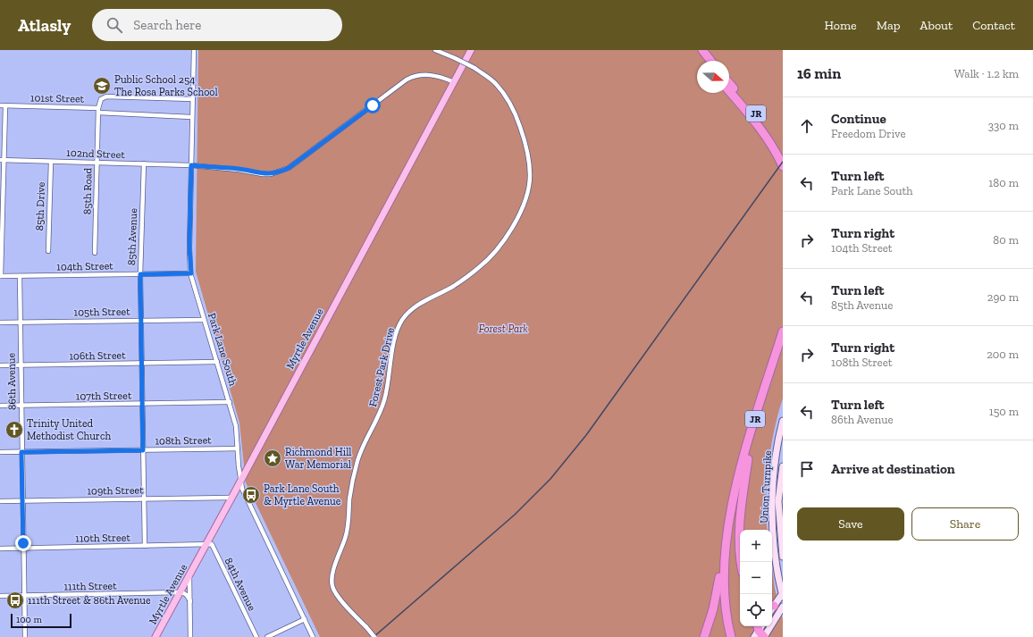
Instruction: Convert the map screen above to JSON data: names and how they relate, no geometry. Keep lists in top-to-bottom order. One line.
{"streets":{"highway":["JR"],"main road":["Myrtle Avenue","Union Turnpike"],"street":["101st Street","102nd Street","85th Road","85th Drive","85th Avenue","104th Street","105th Street","Park Lane South","106th Street","Forest Park Drive","86th Avenue","107th Street","108th Street","109th Street","110th Street","84th Avenue","111th Street"]},"crossings":[["101st Street","85th Road"],["101st Street","Park Lane South"],["102nd Street","85th Road"],["102nd Street","85th Drive"],["102nd Street","85th Avenue"],["102nd Street","Myrtle Avenue"],["102nd Street","Park Lane South"],["85th Avenue","104th Street"],["85th Avenue","105th Street"],["85th Avenue","106th Street"],["85th Avenue","107th Street"],["85th Avenue","108th Street"],["85th Avenue","109th Street"],["85th Avenue","110th Street"],["104th Street","Park Lane South"],["104th Street","86th Avenue"],["105th Street","Park Lane South"],["105th Street","86th Avenue"],["Myrtle Avenue","Park Lane South"],["Myrtle Avenue","109th Street"],["Myrtle Avenue","110th Street"],["Myrtle Avenue","84th Avenue"],["Myrtle Avenue","111th Street"],["Park Lane South","106th Street"],["Park Lane South","107th Street"],["Park Lane South","108th Street"],["106th Street","86th Avenue"],["86th Avenue","107th Street"],["86th Avenue","108th Street"],["86th Avenue","109th Street"],["86th Avenue","110th Street"],["86th Avenue","111th Street"],["110th Street","84th Avenue"]],"parks":["Forest Park"],"places":{"school or university":["Public School 254 The Rosa Parks School"],"church":["Trinity United Methodist Church"],"place":["Richmond Hill War Memorial"],"bus stop":["Park Lane South & Myrtle Avenue","111th Street & 86th Avenue"]},"scale_bar":"100 m","north":"right","page":{"header":"Atlasly","search":"Search here","nav":["Home","Map","About","Contact"],"heading":["16 min","Walk · 1.2 km"],"list":[["Continue","Freedom Drive","330 m"],["Turn left","Park Lane South","180 m"],["Turn right","104th Street","80 m"],["Turn left","85th Avenue","290 m"],["Turn right","108th Street","200 m"],["Turn left","86th Avenue","150 m"],"Arrive at destination"],"buttons":["Save","Share"],"map_buttons":["+","−"],"scale":"100 m"}}
